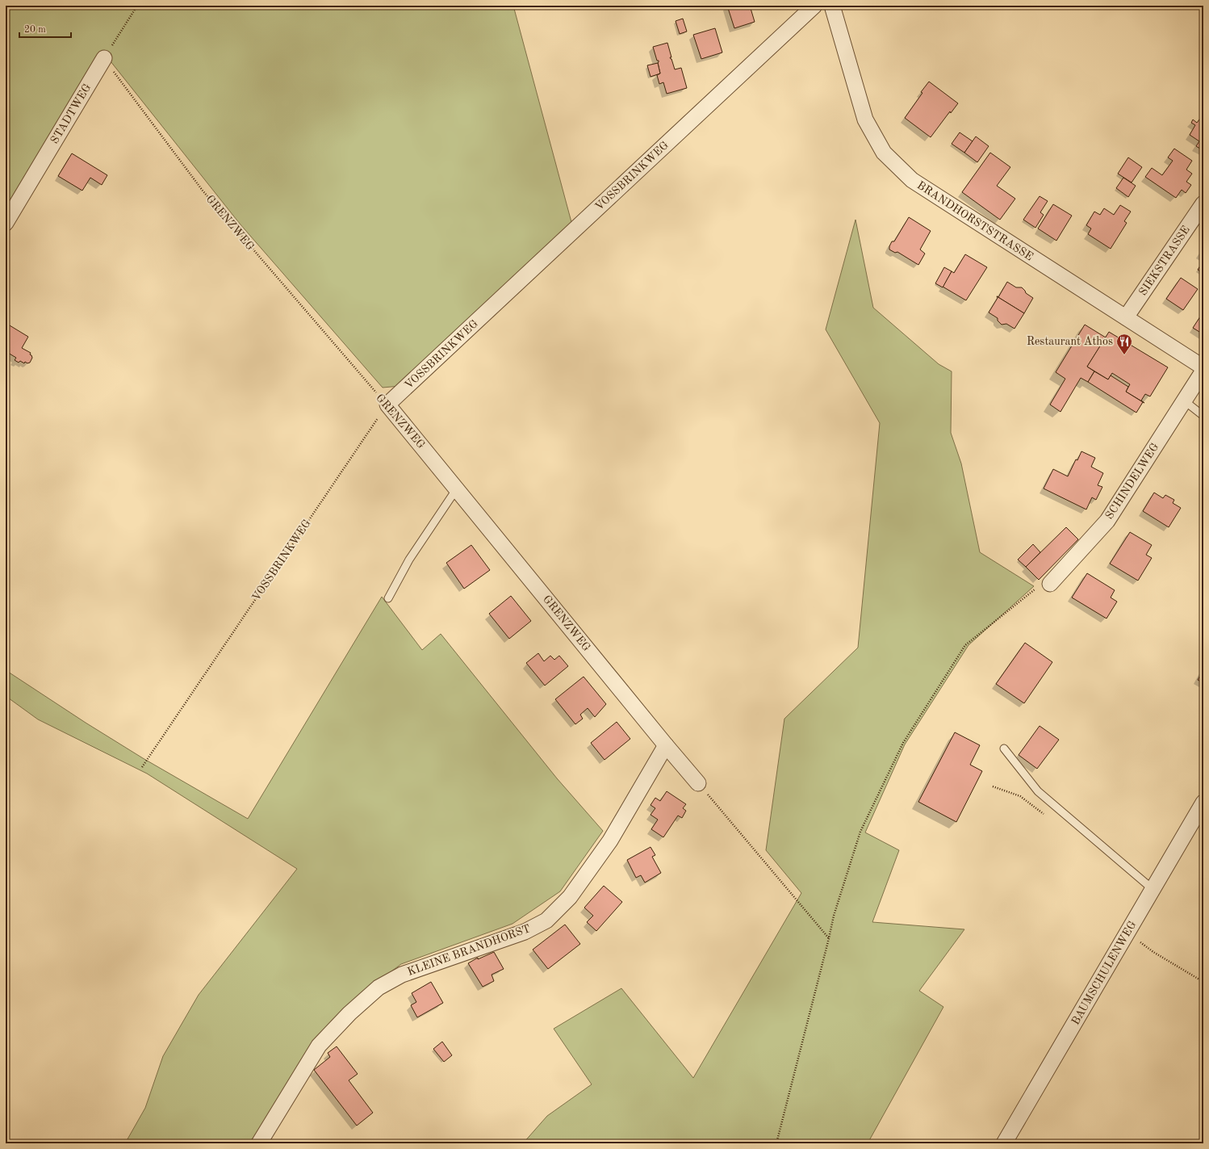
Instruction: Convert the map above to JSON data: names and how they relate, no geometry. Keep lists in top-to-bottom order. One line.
{"streets":{"street":["STADTWEG","VOSSBRINKWEG","BRANDHORSTSTRASSE","GRENZWEG","SIEKSTRASSE","SCHINDELWEG","KLEINE BRANDHORST","BAUMSCHULENWEG"]},"crossings":[["STADTWEG","GRENZWEG"],["VOSSBRINKWEG","GRENZWEG"],["BRANDHORSTSTRASSE","SIEKSTRASSE"],["GRENZWEG","KLEINE BRANDHORST"]],"places":{"restaurant":["Restaurant Athos"]},"scale_bar":"20 m"}
